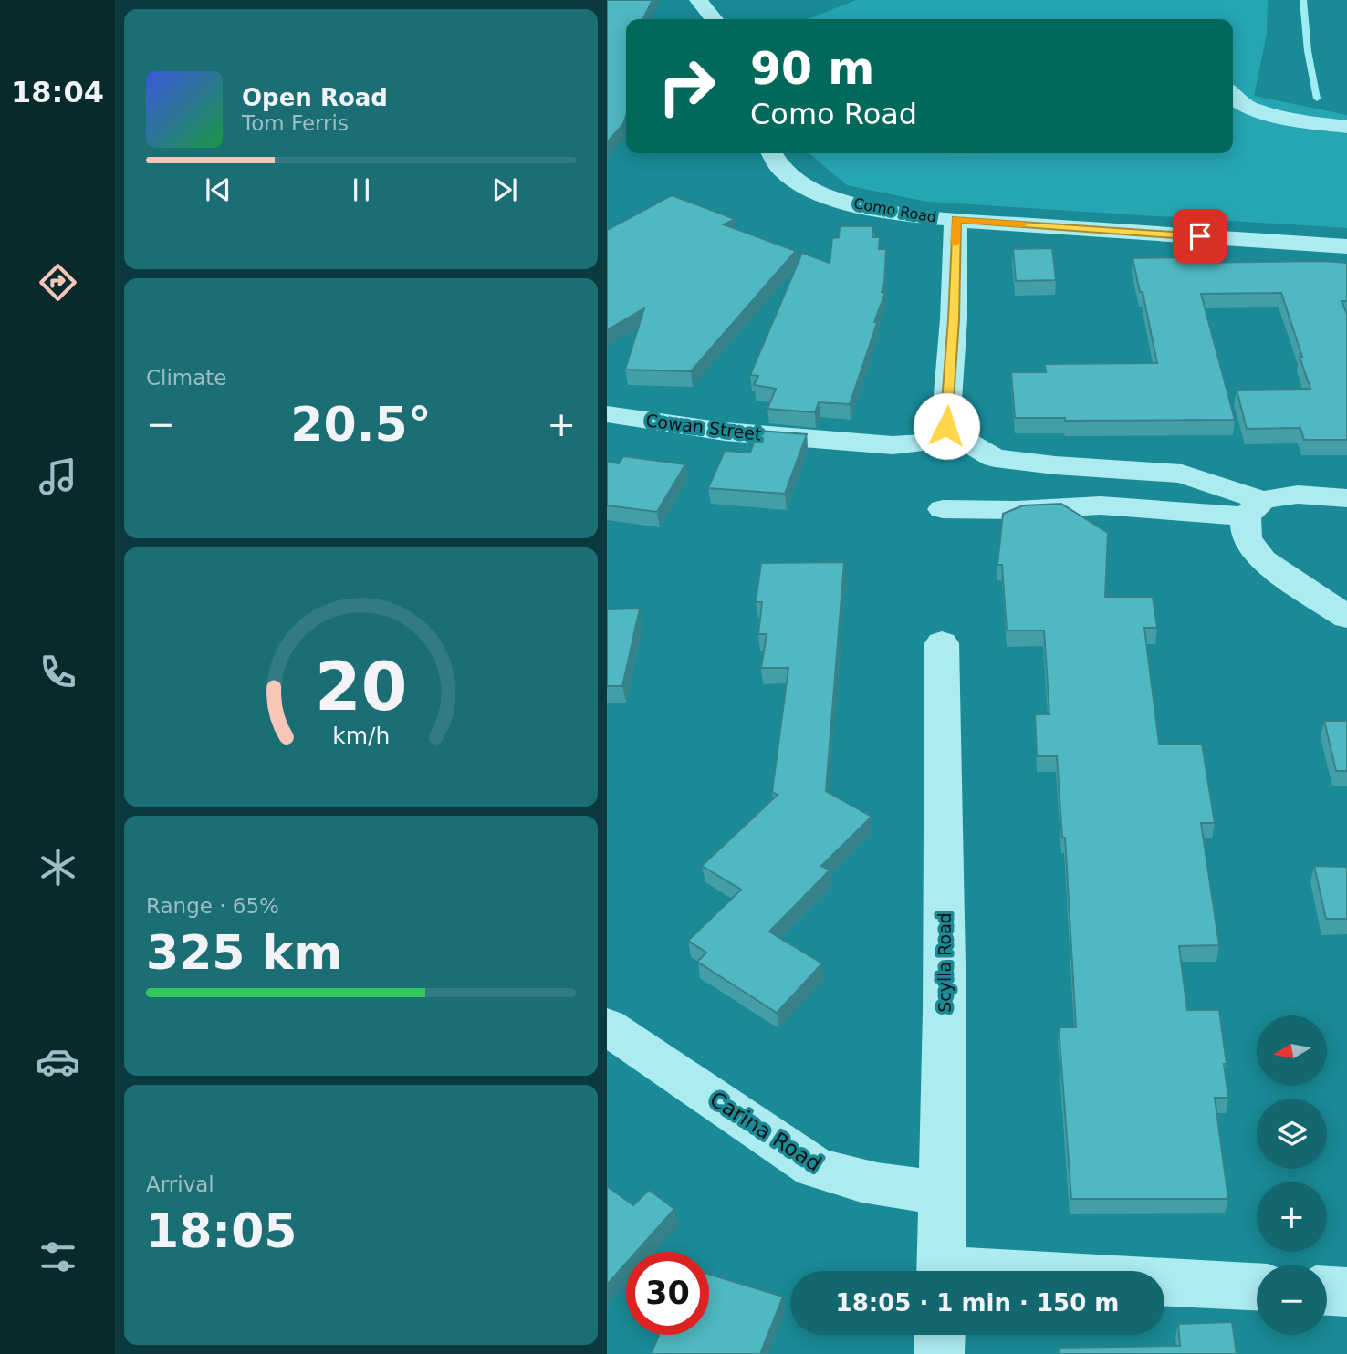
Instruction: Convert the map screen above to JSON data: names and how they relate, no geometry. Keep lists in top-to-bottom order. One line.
{"streets":{"street":["Como Road","Cowan Street","Scylla Road","Carina Road"]},"crossings":[["Scylla Road","Carina Road"]],"north":"left","page":{"tabs":"18:04","turn":["90 m","Como Road"],"song":["Open Road","Tom Ferris"],"tile":["Climate",["Range · 65%","325 km"],["Arrival","18:05"]],"heat":["−","20.5°","+"],"map_buttons":["+","−"],"limit":"30","trip":"18:05 · 1 min · 150 m","gauge":["20","km/h"]}}
